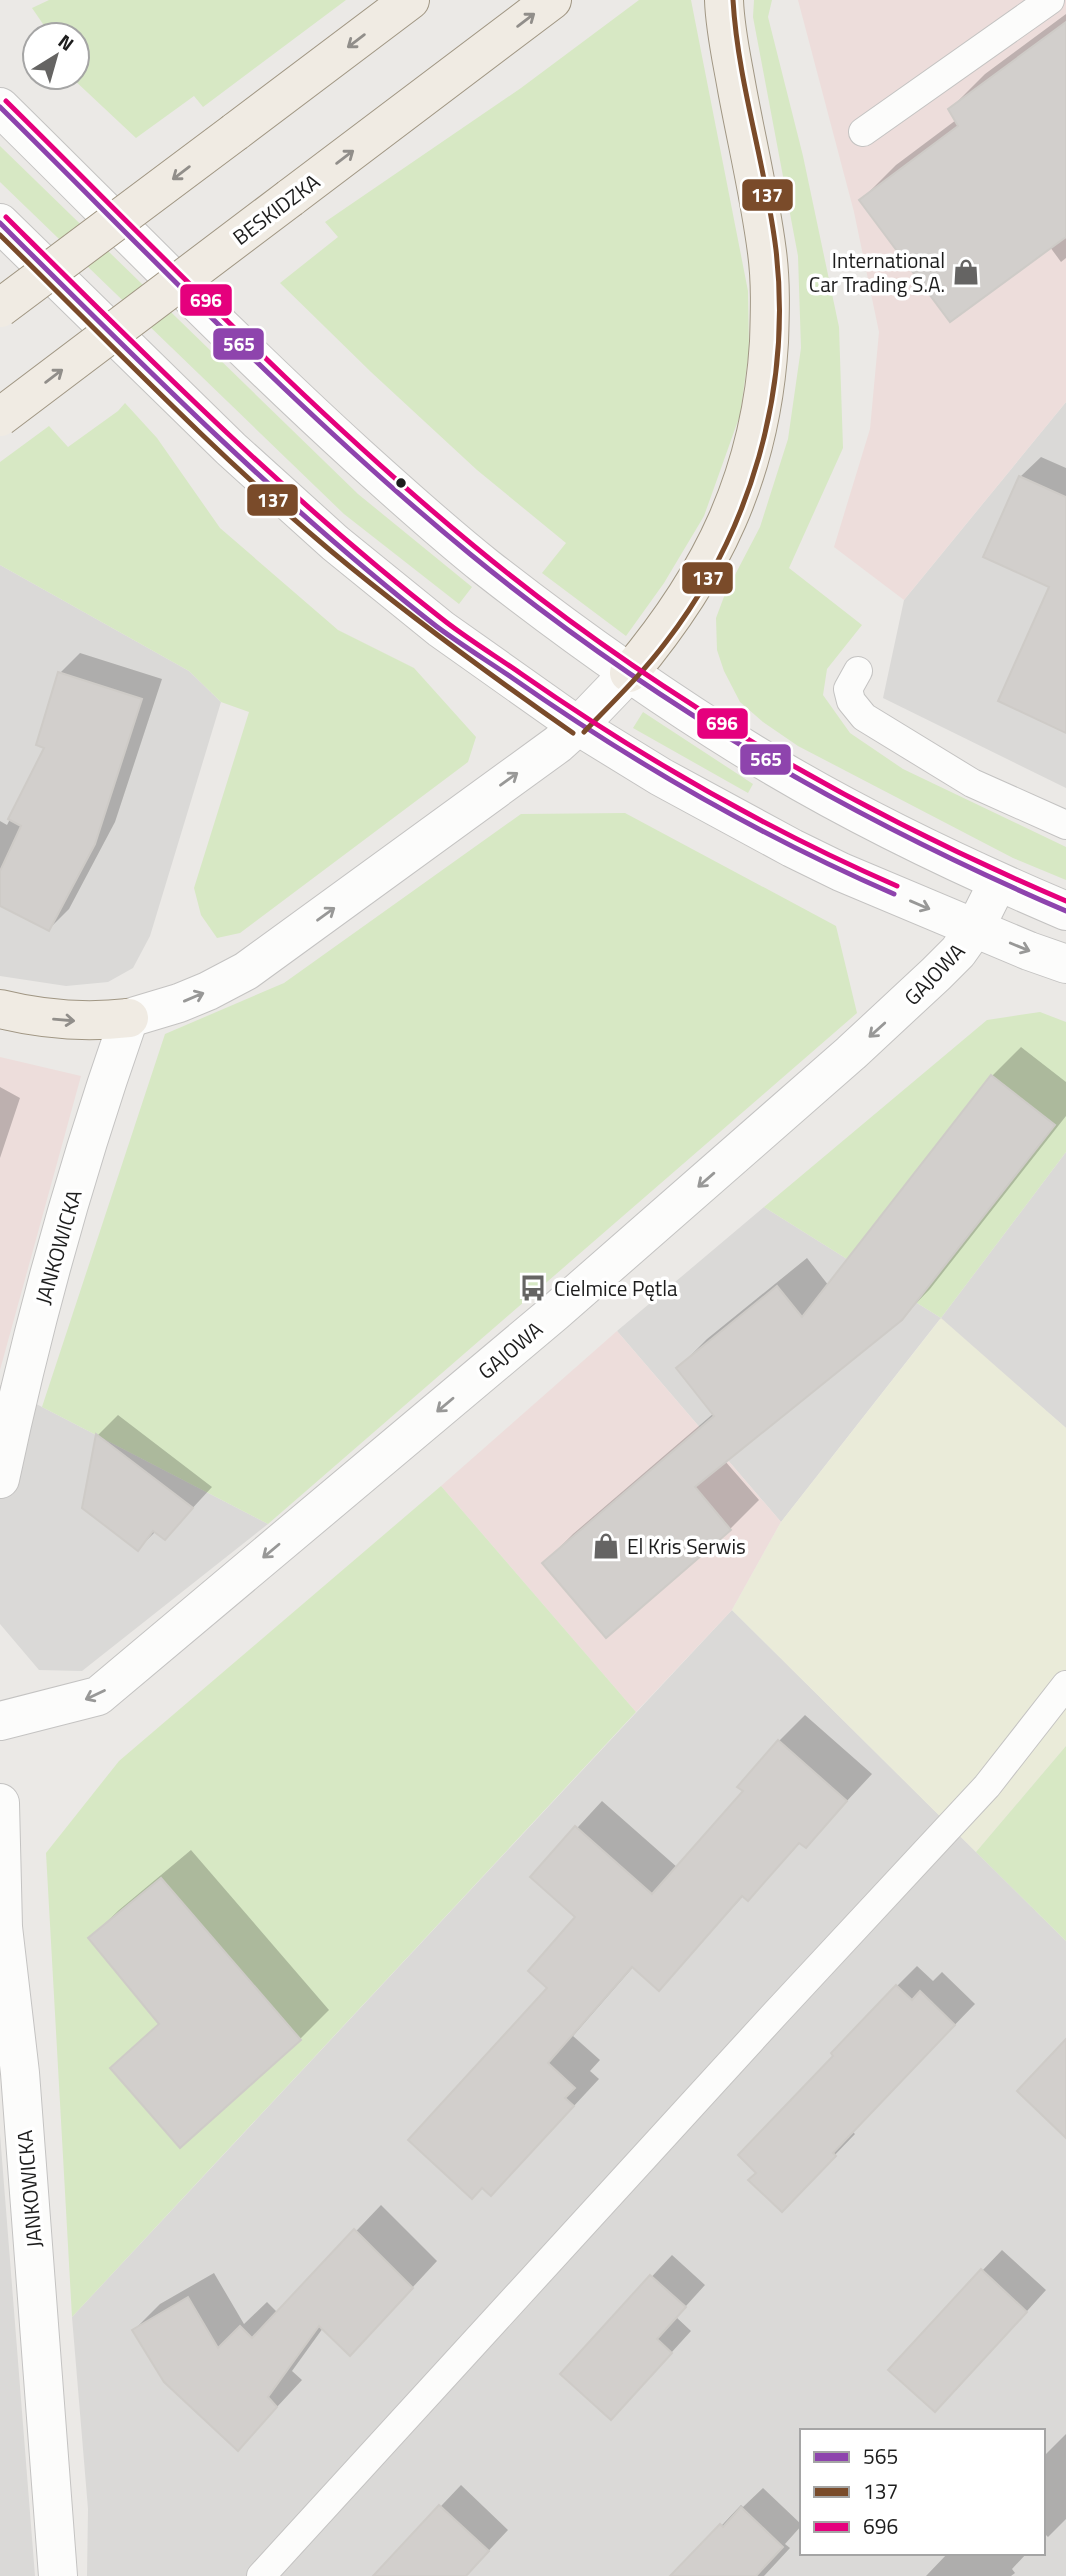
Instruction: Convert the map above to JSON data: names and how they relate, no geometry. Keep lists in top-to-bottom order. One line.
{"streets":{"main road":["BESKIDZKA"],"street":["GAJOWA","JANKOWICKA"]},"one_way":["GAJOWA"],"places":{"shop":["International Car Trading S.A.","El Kris Serwis"],"bus stop":["Cielmice Pętla"]},"lines":["transit line 137","transit line 696","transit line 565"],"legend":["565","137","696"],"north":"top right"}
